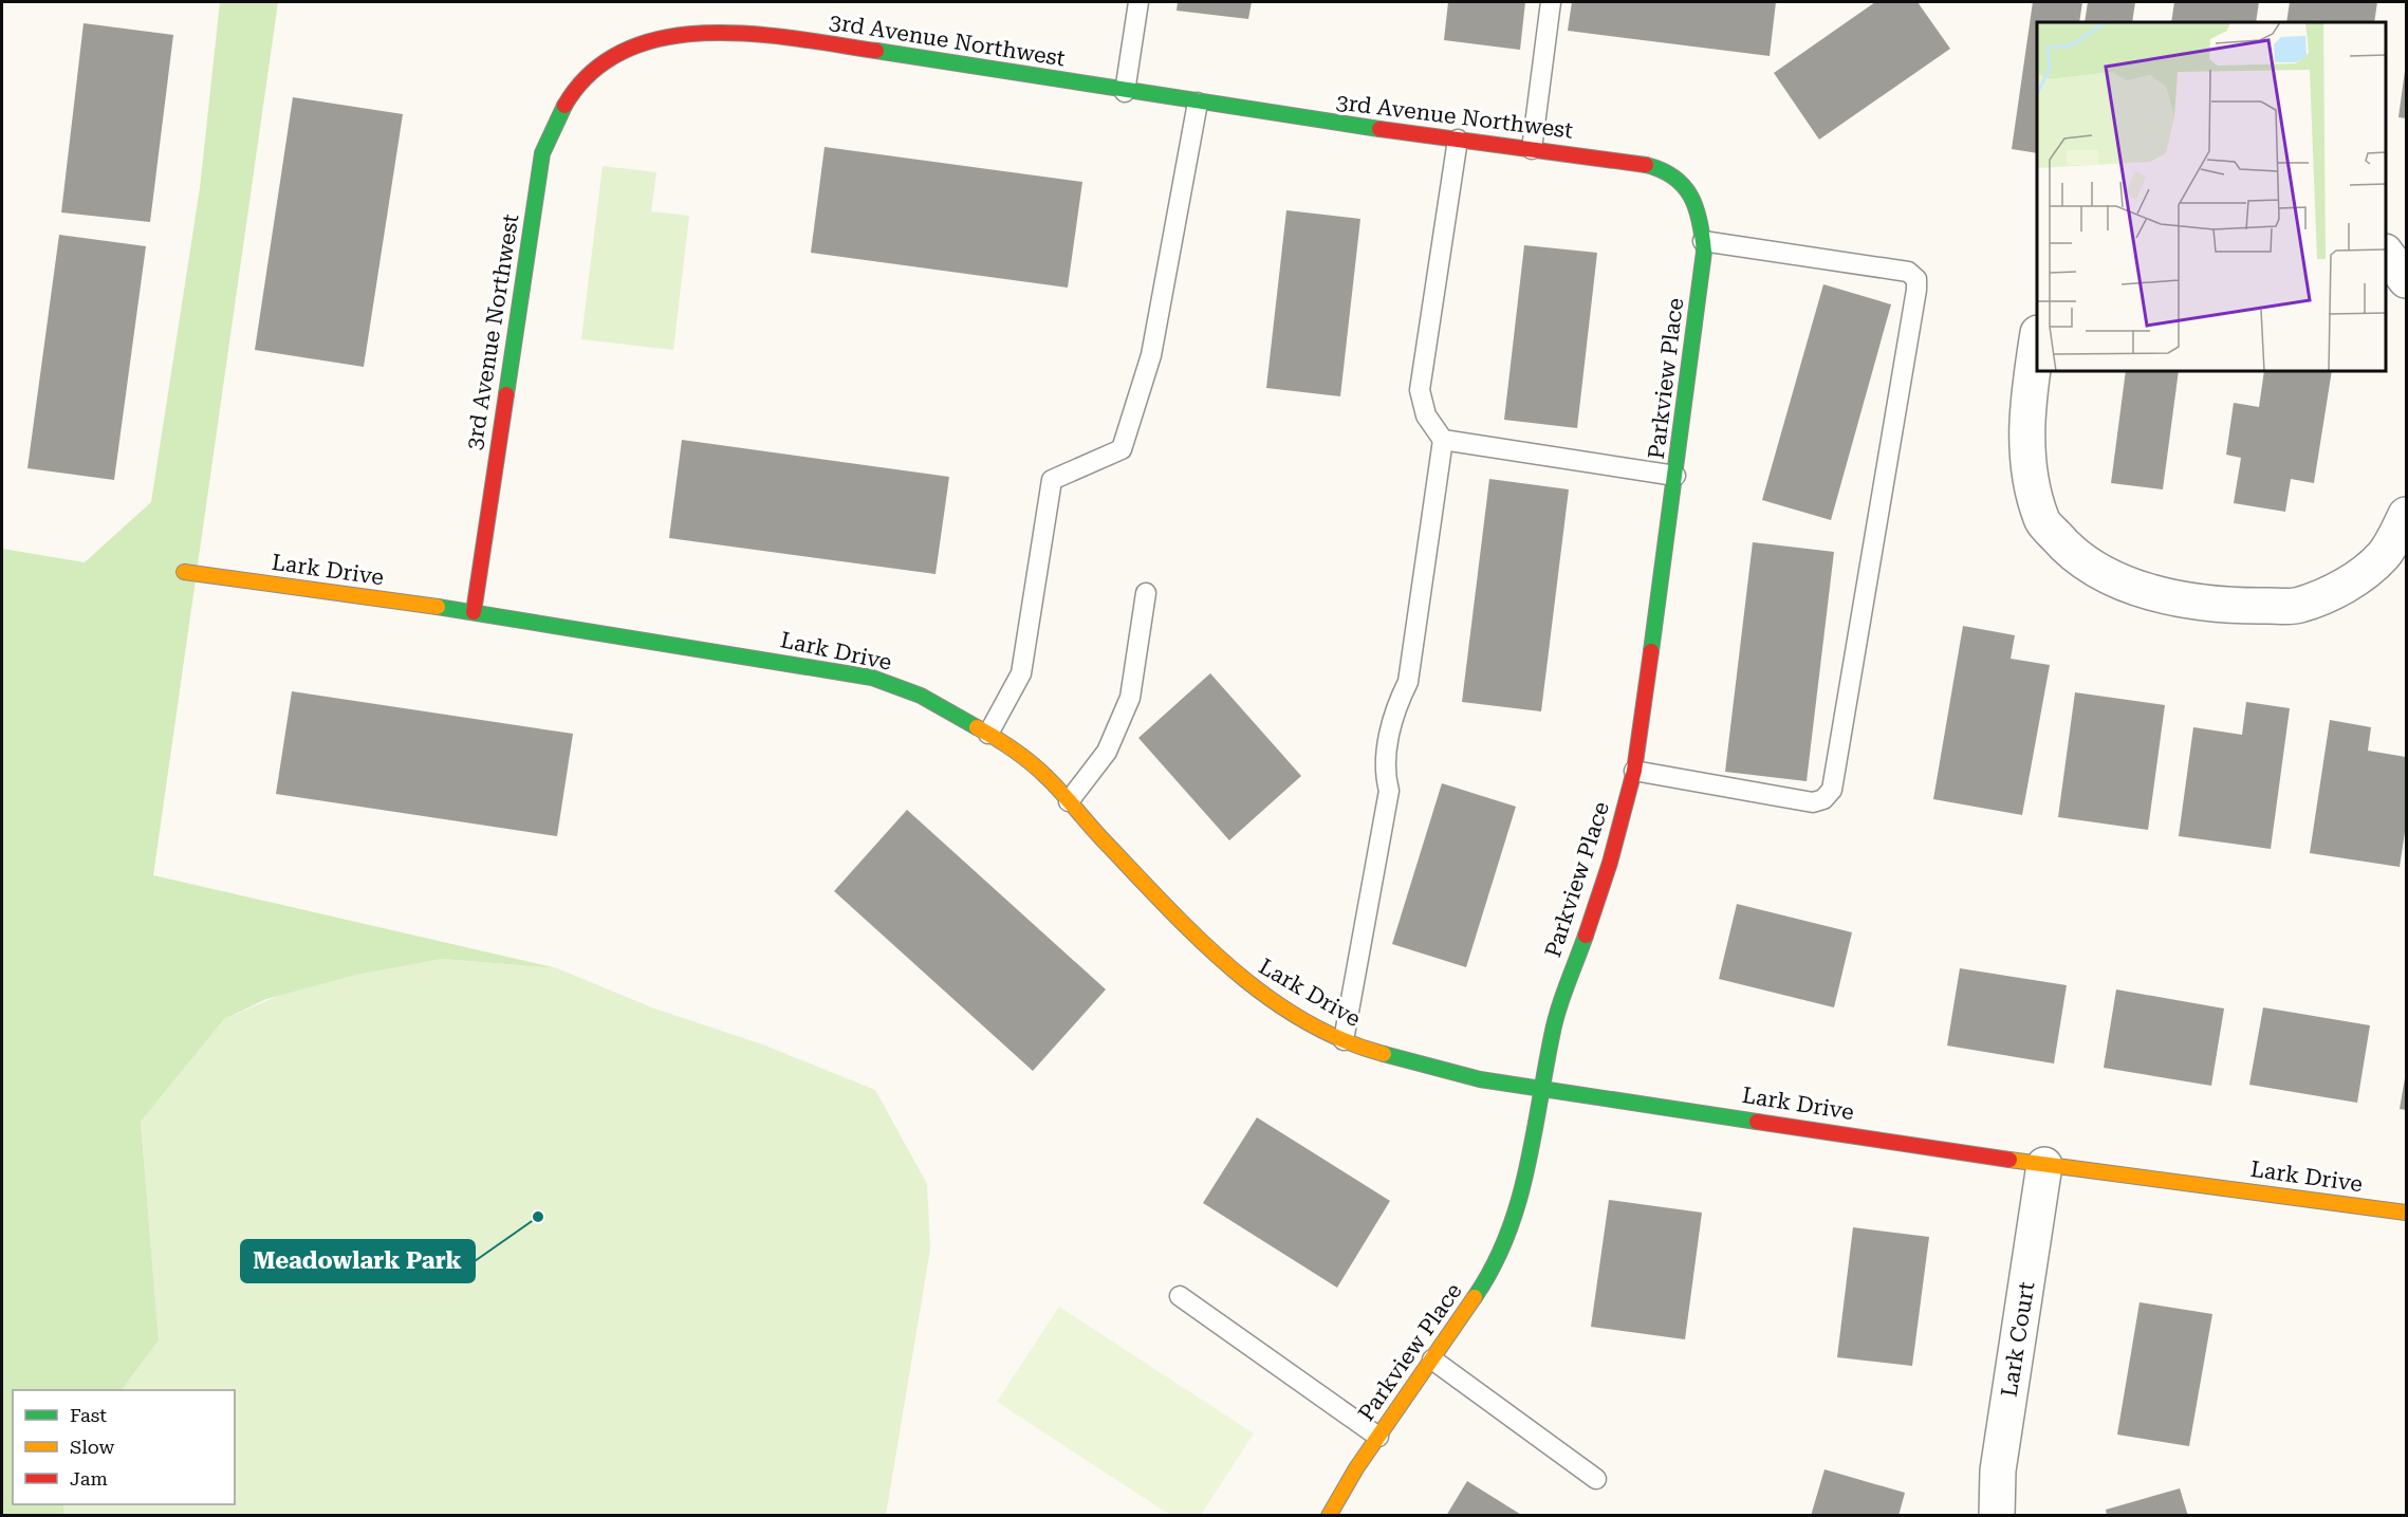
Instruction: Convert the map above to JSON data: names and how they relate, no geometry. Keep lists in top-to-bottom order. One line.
{"streets":{"street":["3rd Avenue Northwest","Parkview Place","Lark Drive","Lark Court"]},"crossings":[["3rd Avenue Northwest","Parkview Place"],["3rd Avenue Northwest","Lark Drive"],["Parkview Place","Lark Drive"],["Lark Drive","Lark Court"]],"places":["Meadowlark Park"],"legend":["Fast","Slow","Jam"]}
